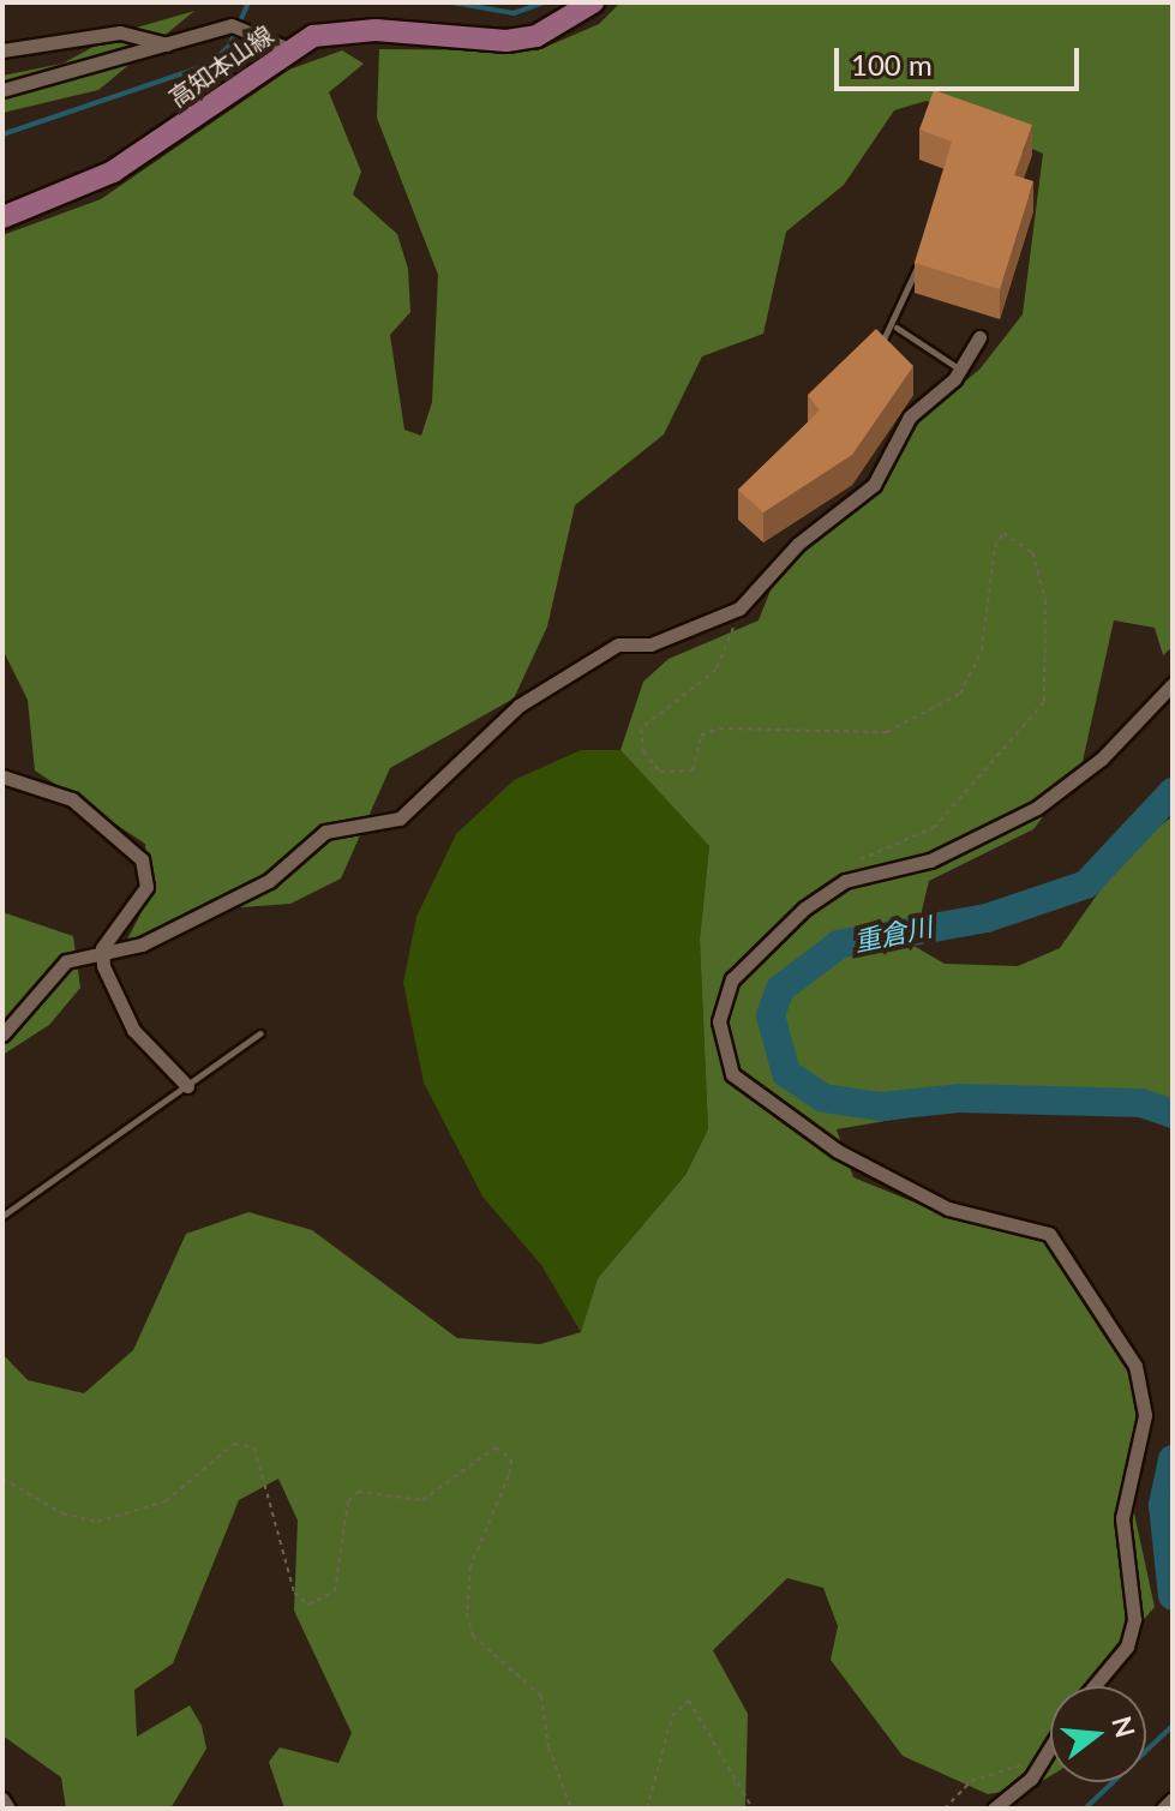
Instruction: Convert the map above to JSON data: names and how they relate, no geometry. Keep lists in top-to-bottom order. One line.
{"streets":{"main road":["高知本山線"]},"water":["重倉川"],"scale_bar":"100 m","north":"right"}
